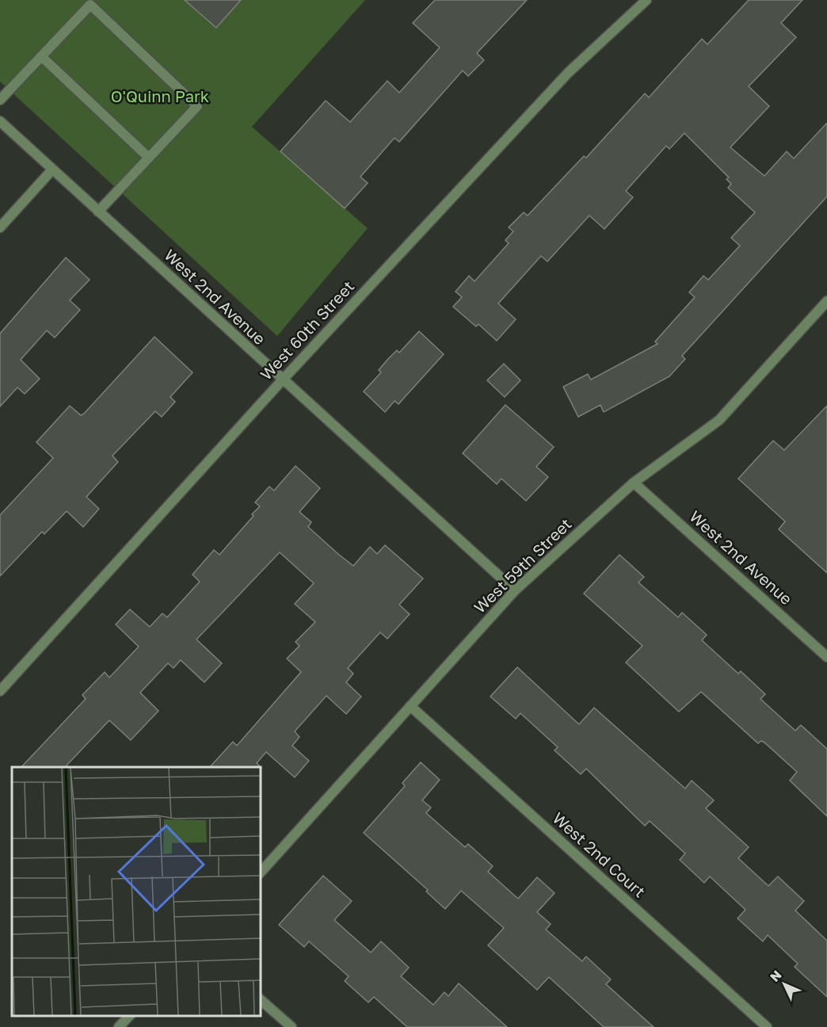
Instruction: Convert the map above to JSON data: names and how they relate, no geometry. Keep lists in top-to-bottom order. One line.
{"streets":{"street":["West 2nd Avenue","West 60th Street","West 59th Street","West 2nd Court"]},"crossings":[["West 2nd Avenue","West 60th Street"],["West 2nd Avenue","West 59th Street"],["West 59th Street","West 2nd Court"]],"parks":["O'Quinn Park"],"north":"top left"}
